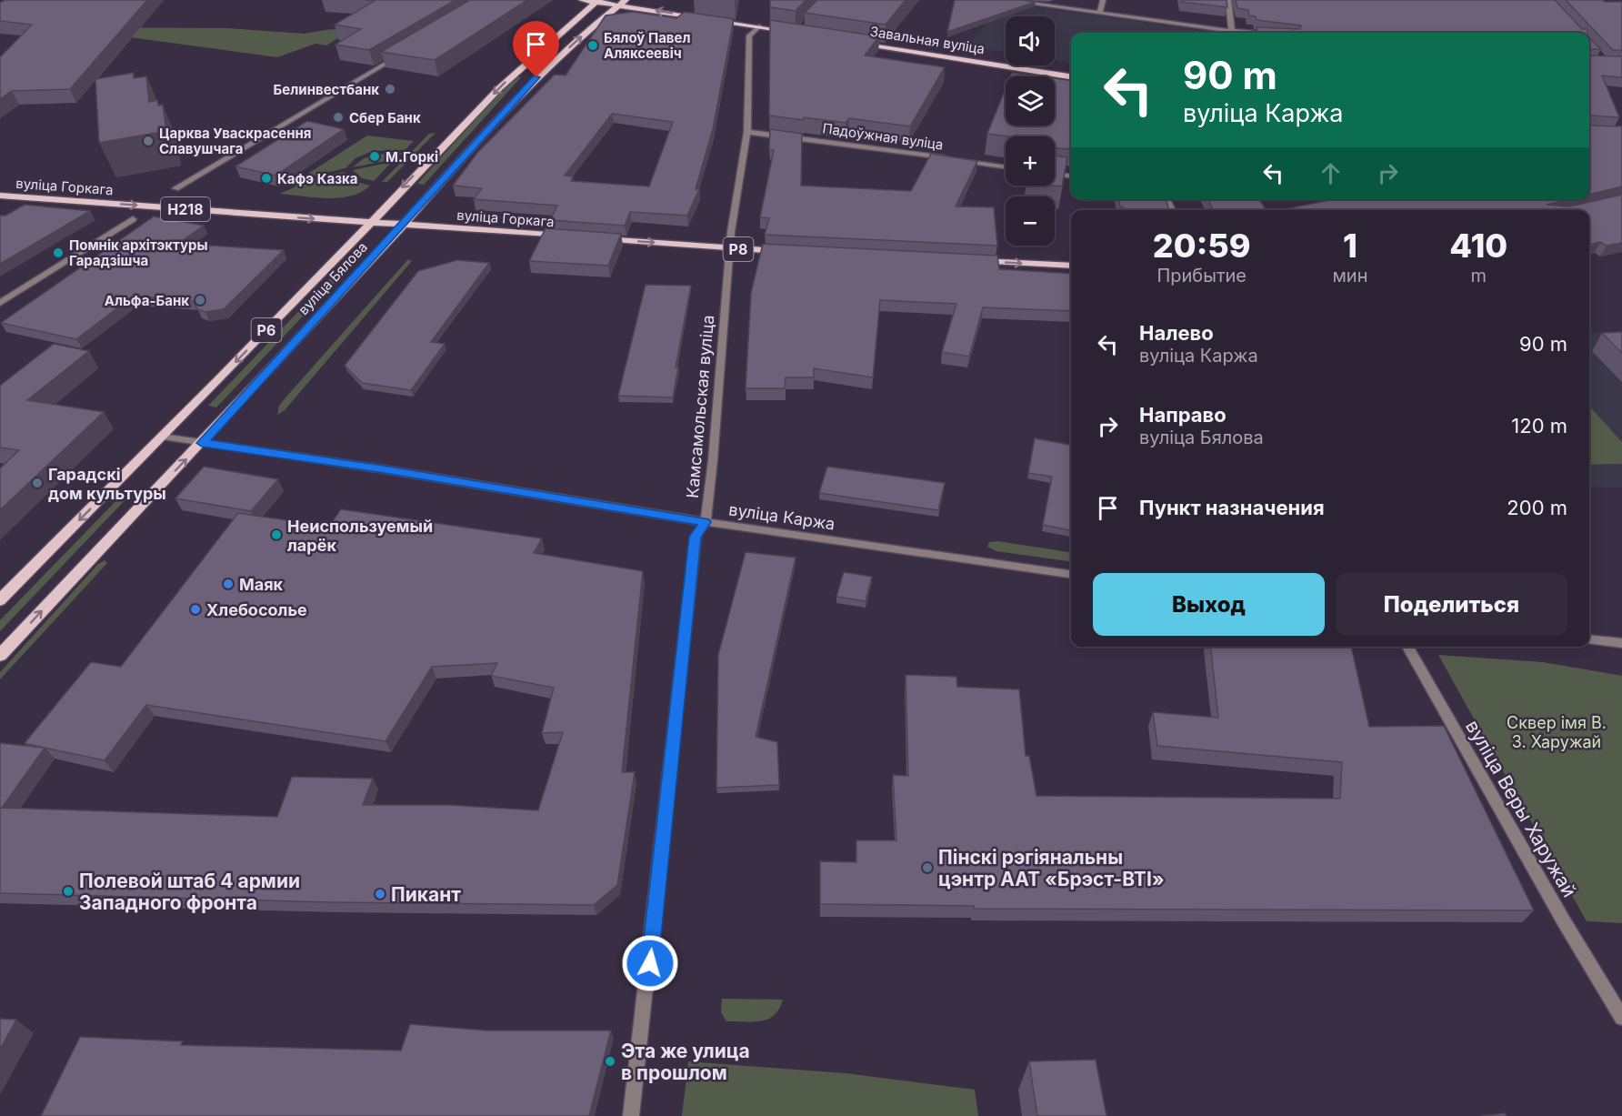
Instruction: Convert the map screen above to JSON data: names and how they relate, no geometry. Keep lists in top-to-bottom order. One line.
{"streets":{"main road":["Завальная вуліца","вуліца Горкага","Н218","Р8","вуліца Бялова","Р6"],"street":["Падоўжная вуліца","Камсамольская вуліца","вуліца Каржа","вуліца Веры Харужай"]},"crossings":[["Падоўжная вуліца","Камсамольская вуліца"],["вуліца Горкага","вуліца Бялова"],["Р8","Камсамольская вуліца"],["вуліца Бялова","вуліца Каржа"],["Камсамольская вуліца","вуліца Каржа"]],"one_way":["вуліца Горкага"],"parks":["Сквер імя В. З. Харужай"],"places":["Бялоў Павел Аляксеевіч","Белинвестбанк","Сбер Банк","Царква Уваскрасення Славушчага","М.Горкі","Кафэ Казка","Помнік архітэктуры Гарадзішча","Альфа-Банк","Гарадскі дом культуры","Неиспользуемый ларёк","Маяк","Хлебосолье","Пінскі рэгіянальны цэнтр ААТ «Брэст-ВТІ»","Полевой штаб 4 армии Западного фронта","Пикант","Эта же улица в прошлом"],"page":{"map_buttons":["+","−"],"turn":["90 m","вуліца Каржа"],"eta":["20:59","Прибытие","1","мин","410","m"],"list":[{"name":"Налево","note":"вуліца Каржа","value":"90 m"},{"name":"Направо","note":"вуліца Бялова","value":"120 m"},{"name":"Пункт назначения","value":"200 m"}],"buttons":["Выход","Поделиться"]}}
